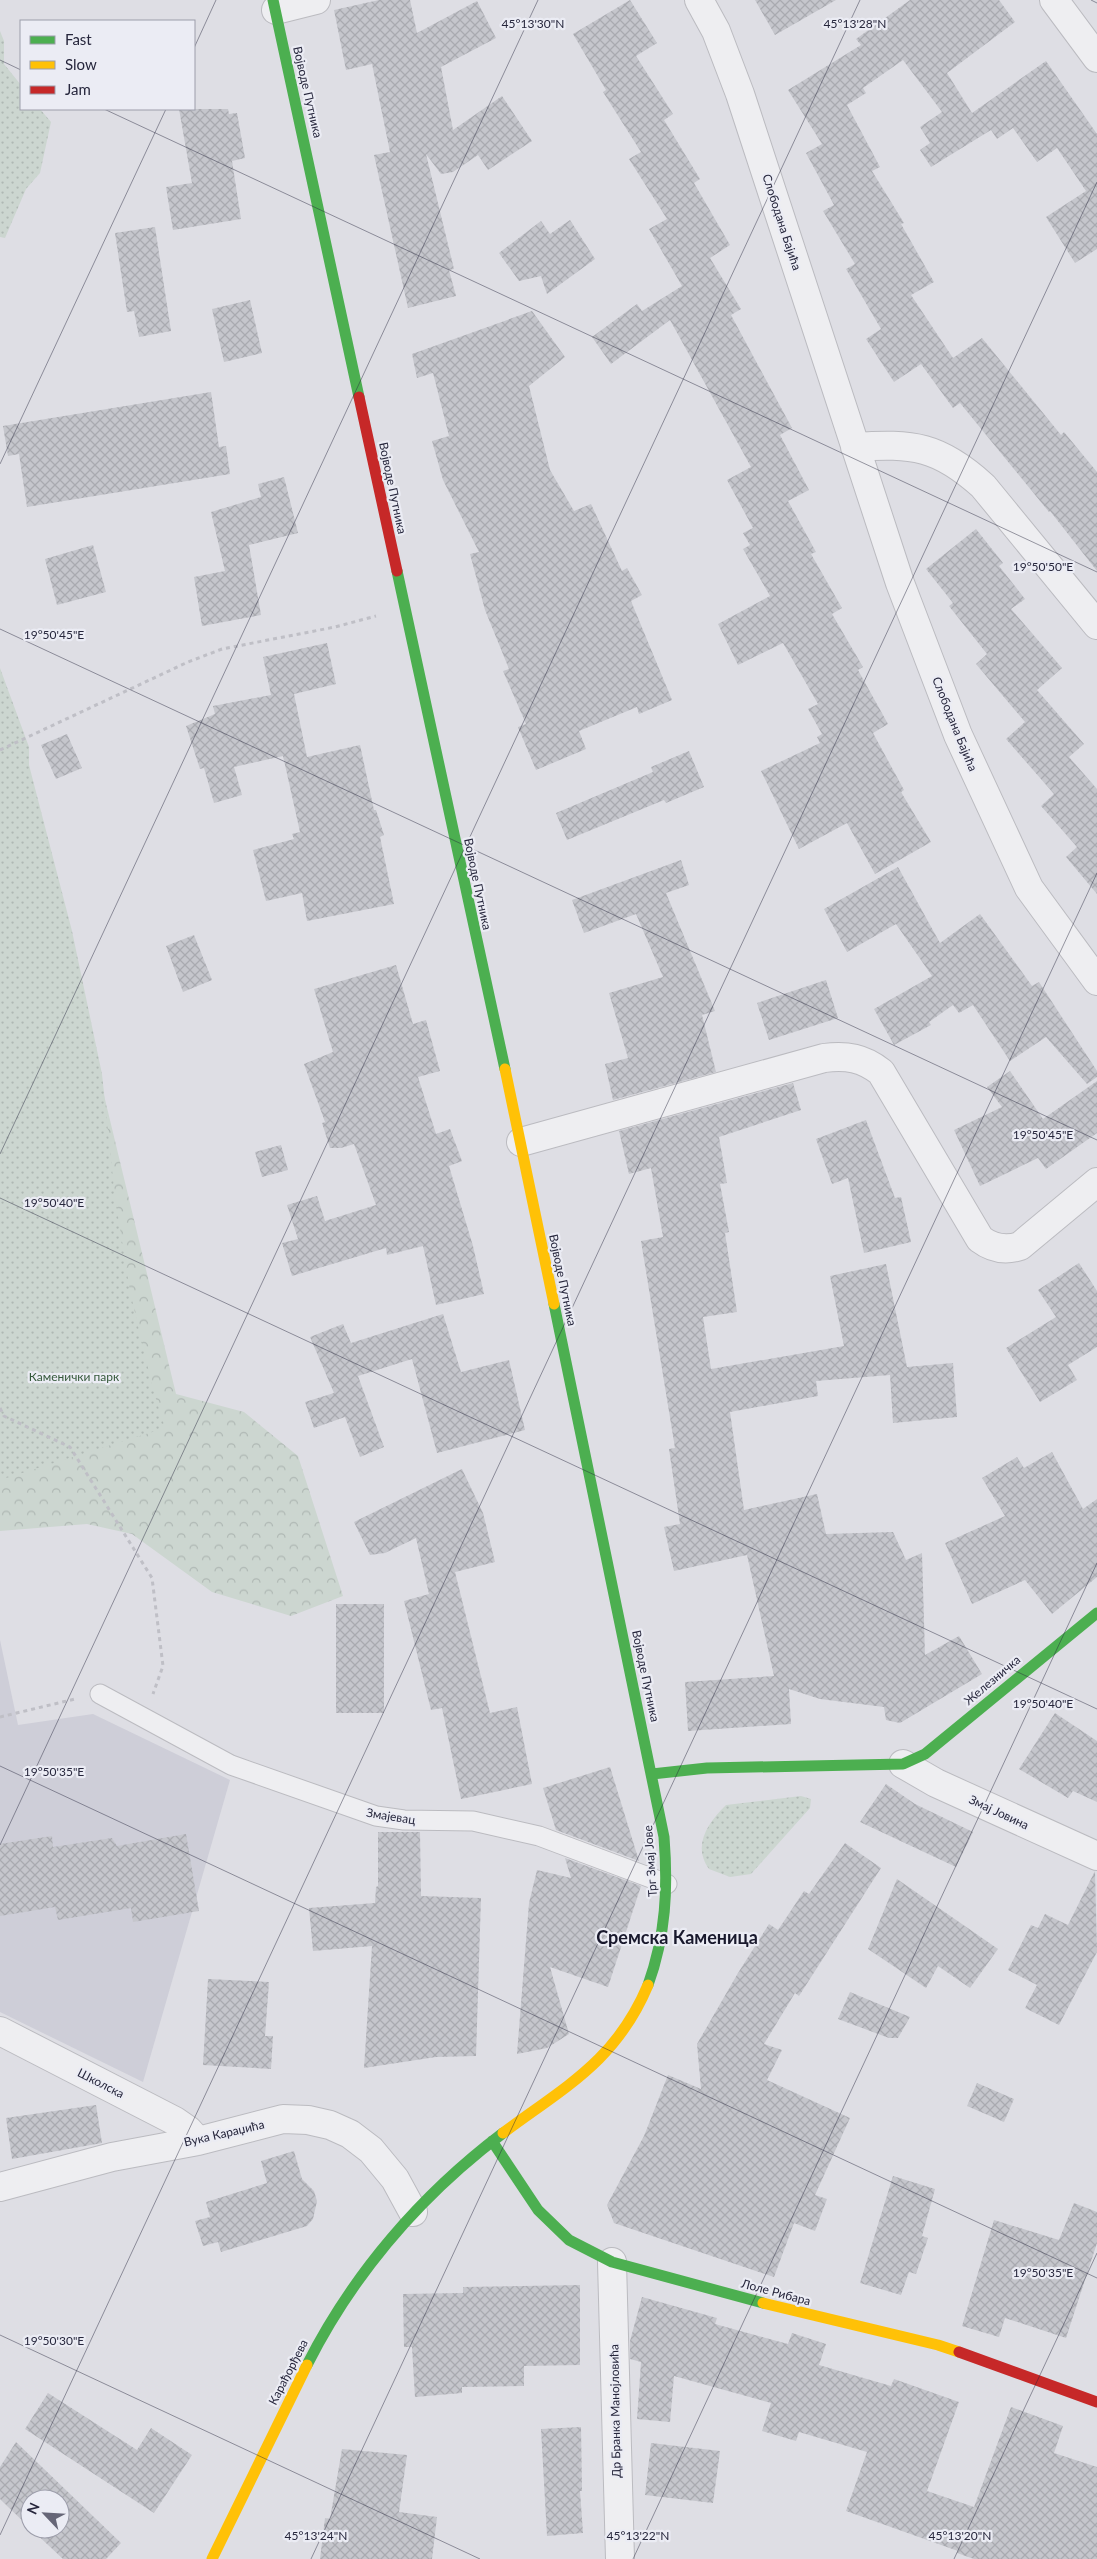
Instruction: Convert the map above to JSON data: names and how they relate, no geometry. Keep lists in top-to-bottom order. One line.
{"streets":{"main road":["Војводе Путника","Железничка","Трг Змај Јове","Лоле Рибара","Карађорђева"],"street":["Слободана Бајића","Змај Јовина","Школска","Вука Караџића","Др Бранка Манојловића"],"lane":["Змајевац"]},"crossings":[["Војводе Путника","Трг Змај Јове"],["Железничка","Змај Јовина"],["Змајевац","Трг Змај Јове"],["Трг Змај Јове","Вука Караџића"],["Трг Змај Јове","Лоле Рибара"],["Трг Змај Јове","Карађорђева"],["Школска","Вука Караџића"],["Вука Караџића","Карађорђева"],["Лоле Рибара","Др Бранка Манојловића"]],"districts":["Сремска Каменица"],"parks":["Каменички парк"],"legend":["Fast","Slow","Jam"],"north":"top left","coordinates":["45°13'30\"N","45°13'28\"N","19°50'50\"E","19°50'45\"E","19°50'40\"E","19°50'35\"E","19°50'30\"E","45°13'24\"N","45°13'22\"N","45°13'20\"N"]}
